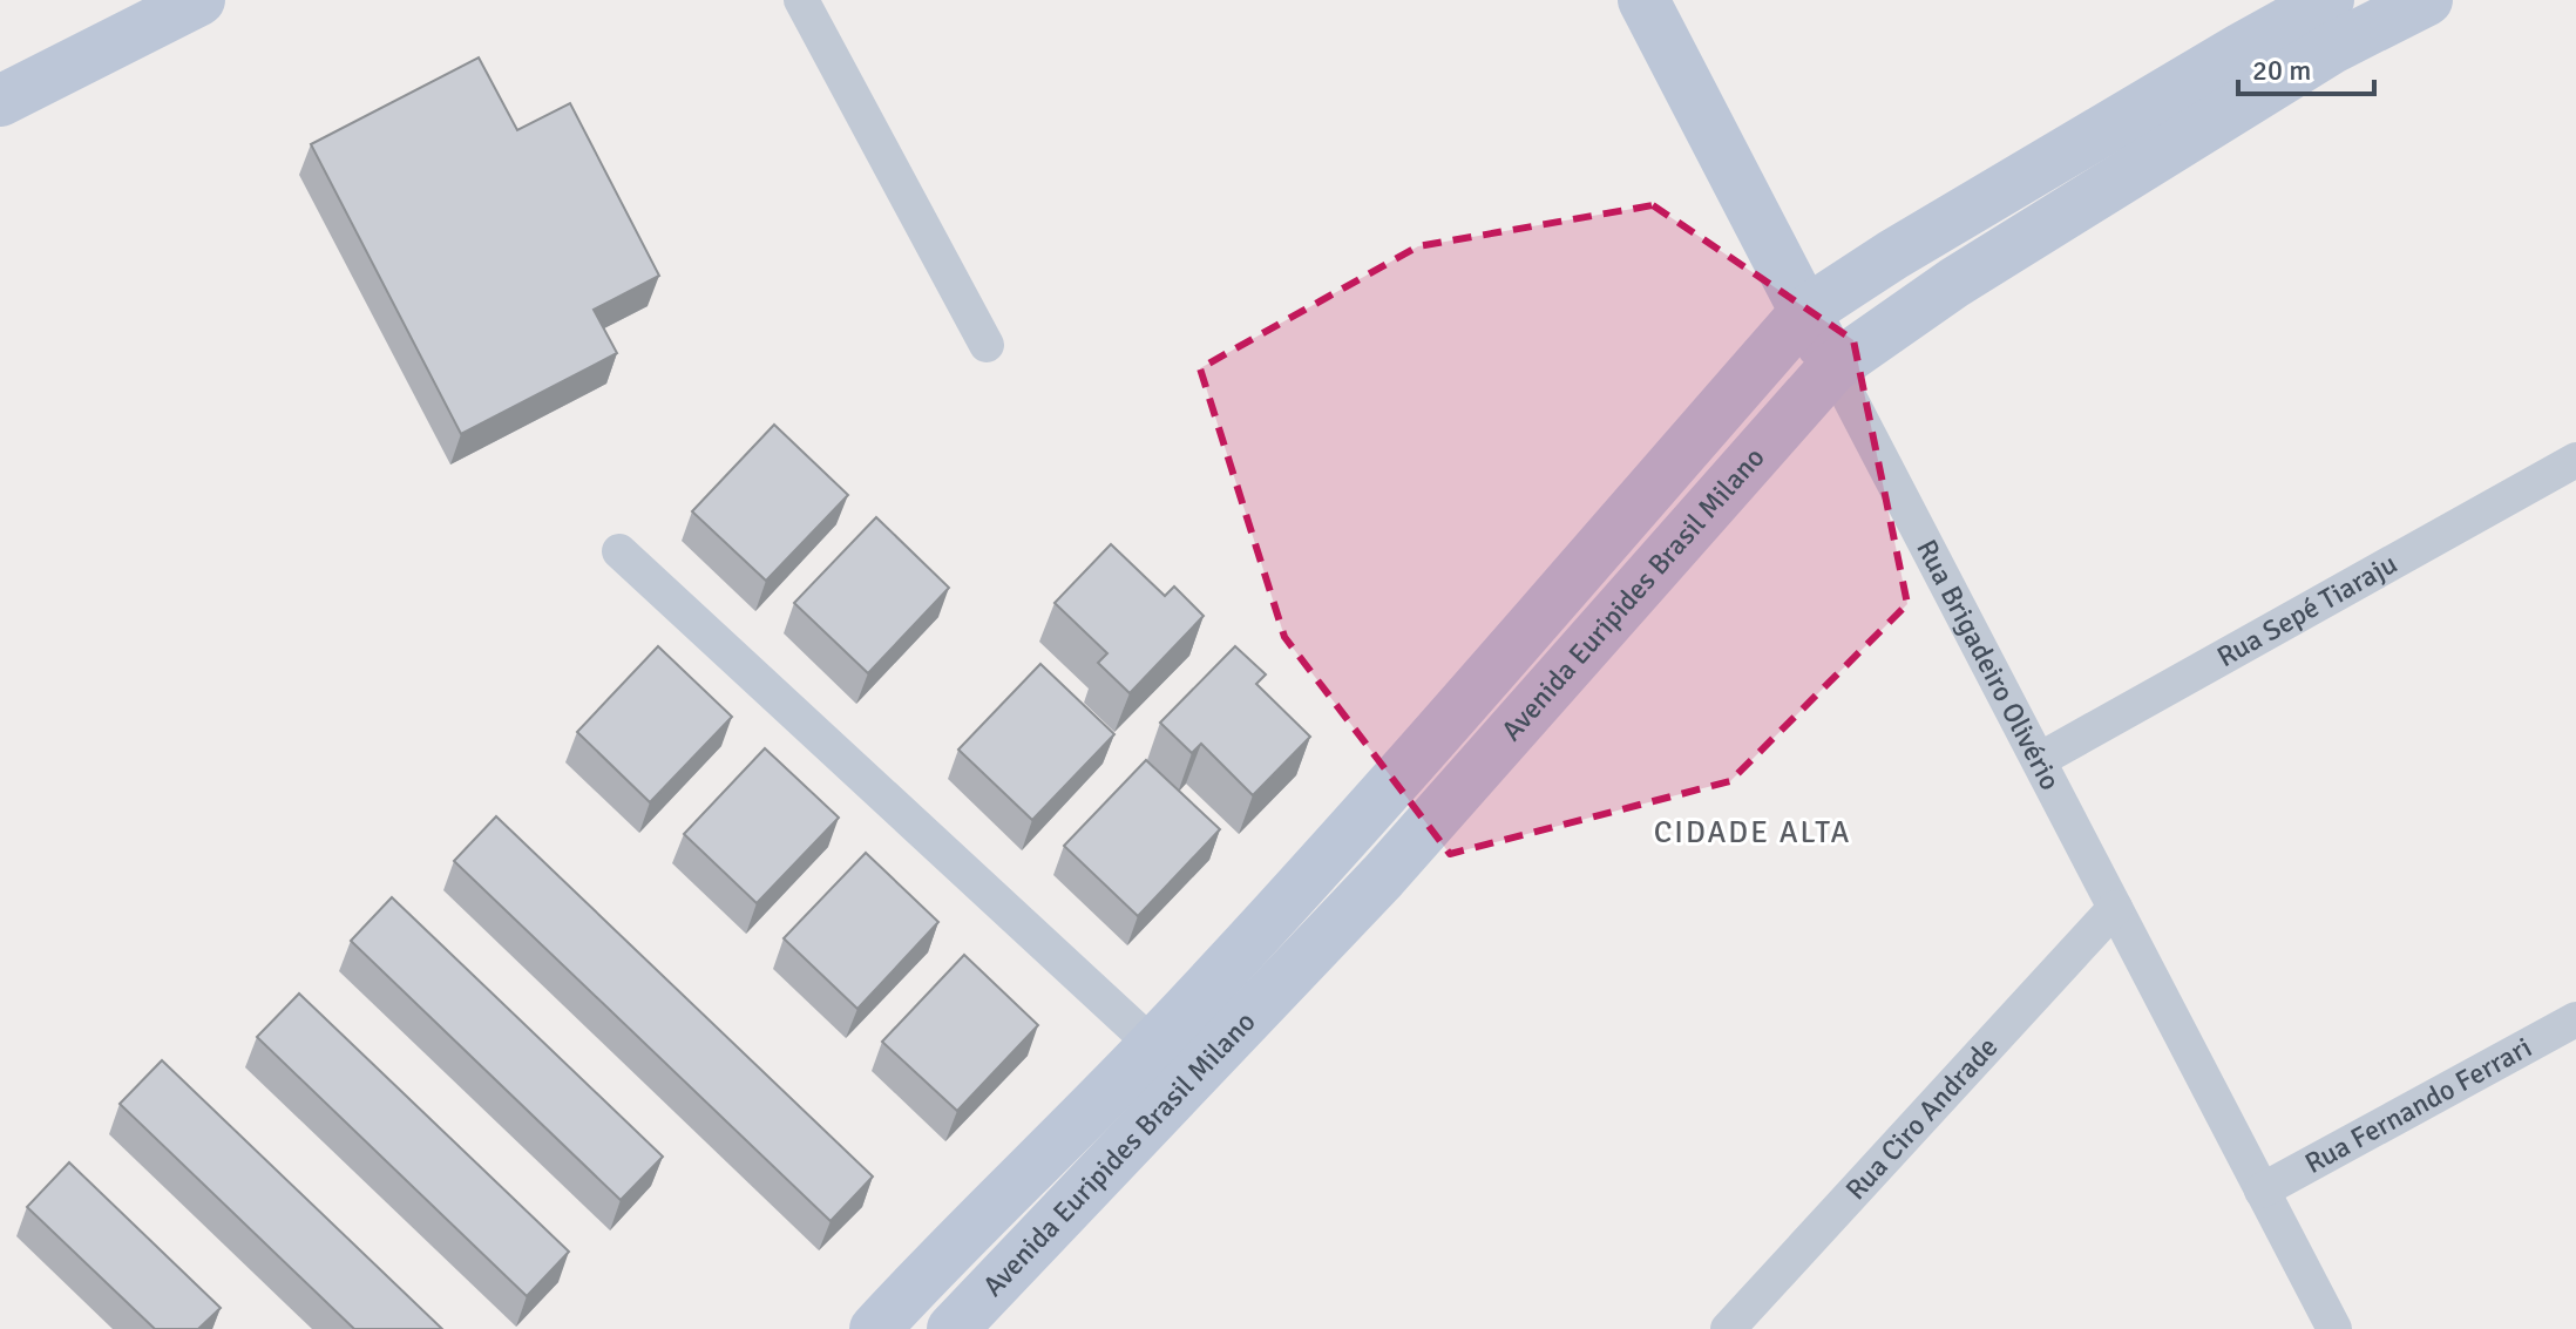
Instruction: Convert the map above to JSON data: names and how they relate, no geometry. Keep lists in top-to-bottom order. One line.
{"streets":{"main road":["Avenida Euripides Brasil Milano","Rua Brigadeiro Olivério"],"street":["Rua Sepé Tiaraju","Rua Fernando Ferrari","Rua Ciro Andrade"]},"crossings":[["Avenida Euripides Brasil Milano","Rua Brigadeiro Olivério"],["Rua Sepé Tiaraju","Rua Brigadeiro Olivério"],["Rua Brigadeiro Olivério","Rua Fernando Ferrari"],["Rua Brigadeiro Olivério","Rua Ciro Andrade"]],"districts":["CIDADE ALTA"],"scale_bar":"20 m"}
